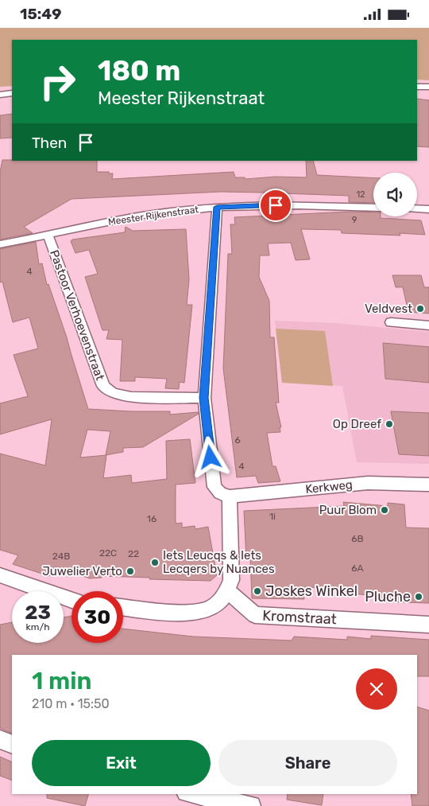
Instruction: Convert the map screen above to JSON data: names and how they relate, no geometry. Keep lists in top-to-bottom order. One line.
{"streets":{"street":["Meester Rijkenstraat","Pastoor Verhoevenstraat","Kerkweg","Kromstraat"]},"crossings":[["Meester Rijkenstraat","Pastoor Verhoevenstraat"]],"places":["Veldvest","Op Dreef","Puur Blom","Iets Leucqs & Iets Lecqers by Nuances","Juwelier Verto","Joskes Winkel","Pluche"],"house_numbers":["12","9","4","6","4","1i","16","6B","22C","22","24B","6A"],"page":{"status":"15:49","turn":["180 m","Meester Rijkenstraat"],"then":"Then","speed":"23 km/h","limit":"30","heading":["1 min","210 m · 15:50"],"buttons":["Exit","Share"]}}
